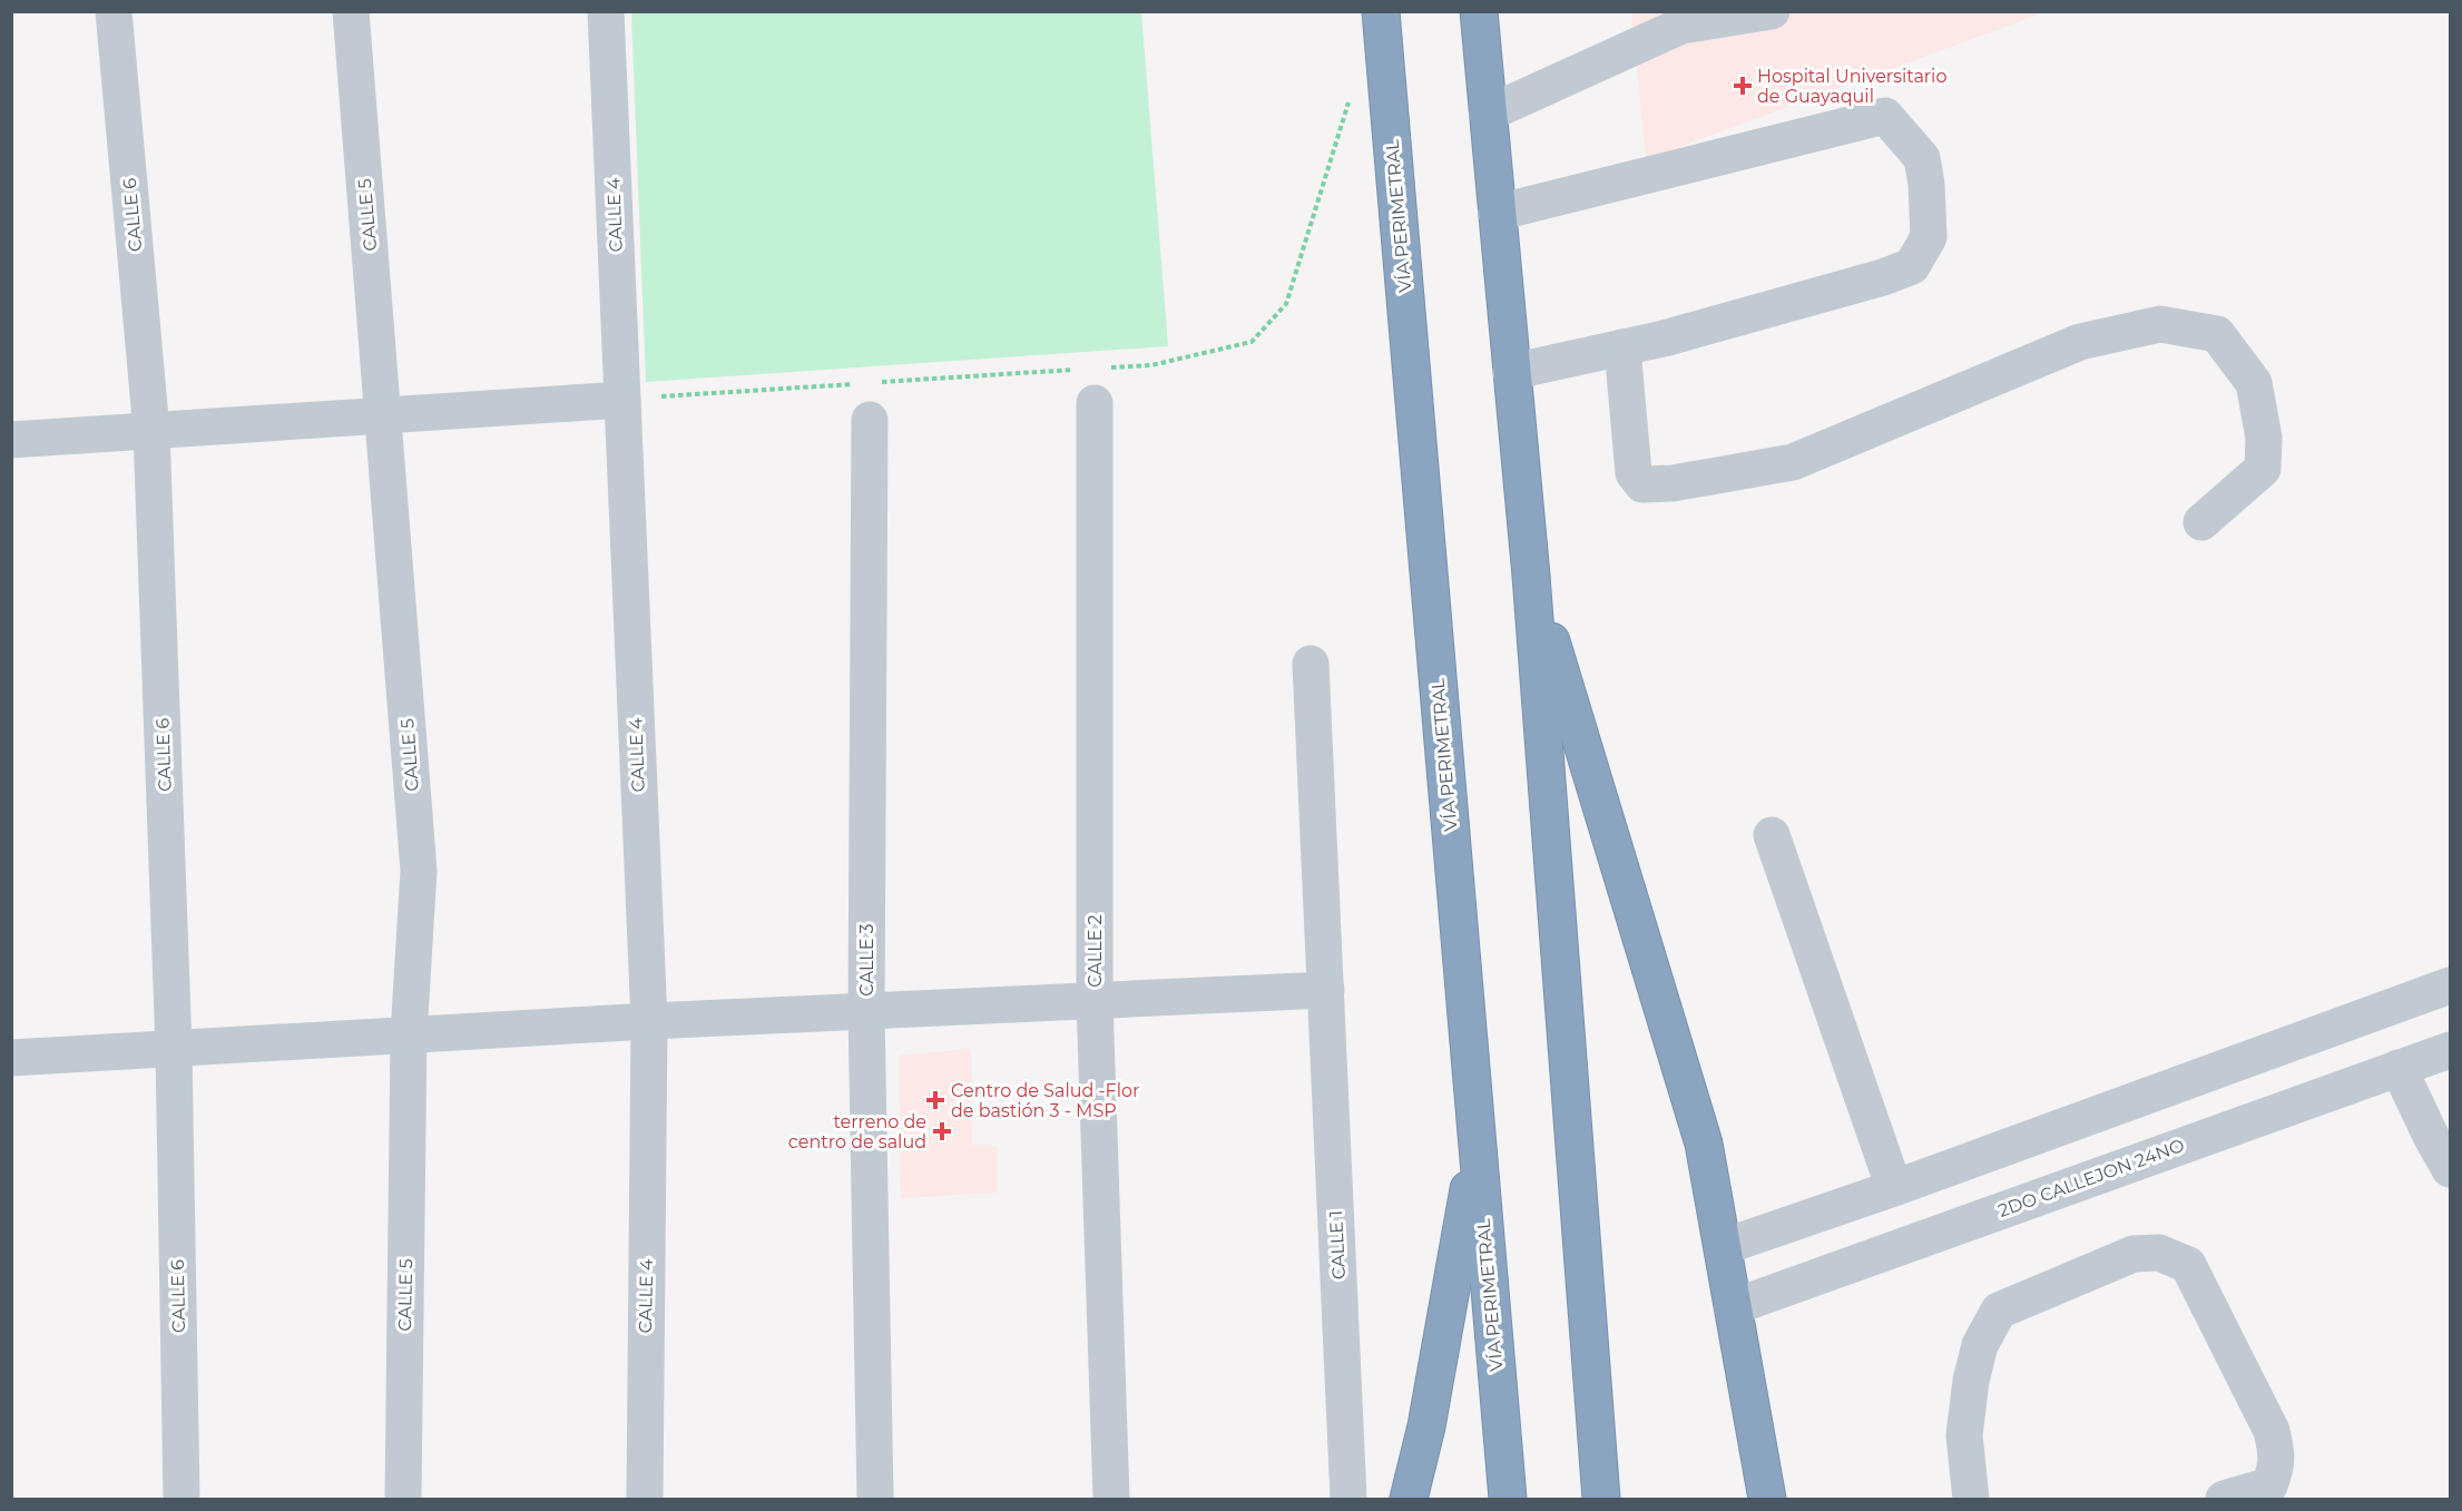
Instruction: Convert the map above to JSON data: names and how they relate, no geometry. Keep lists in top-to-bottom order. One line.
{"streets":{"highway":["VÍA PERIMETRAL"],"street":["CALLE 6","CALLE 5","CALLE 4","CALLE 2","CALLE 3","2DO CALLEJON 24NO","CALLE 1"]},"places":{"health":["Hospital Universitario de Guayaquil","Centro de Salud -Flor de bastión 3 - MSP","terreno de centro de salud"]}}
